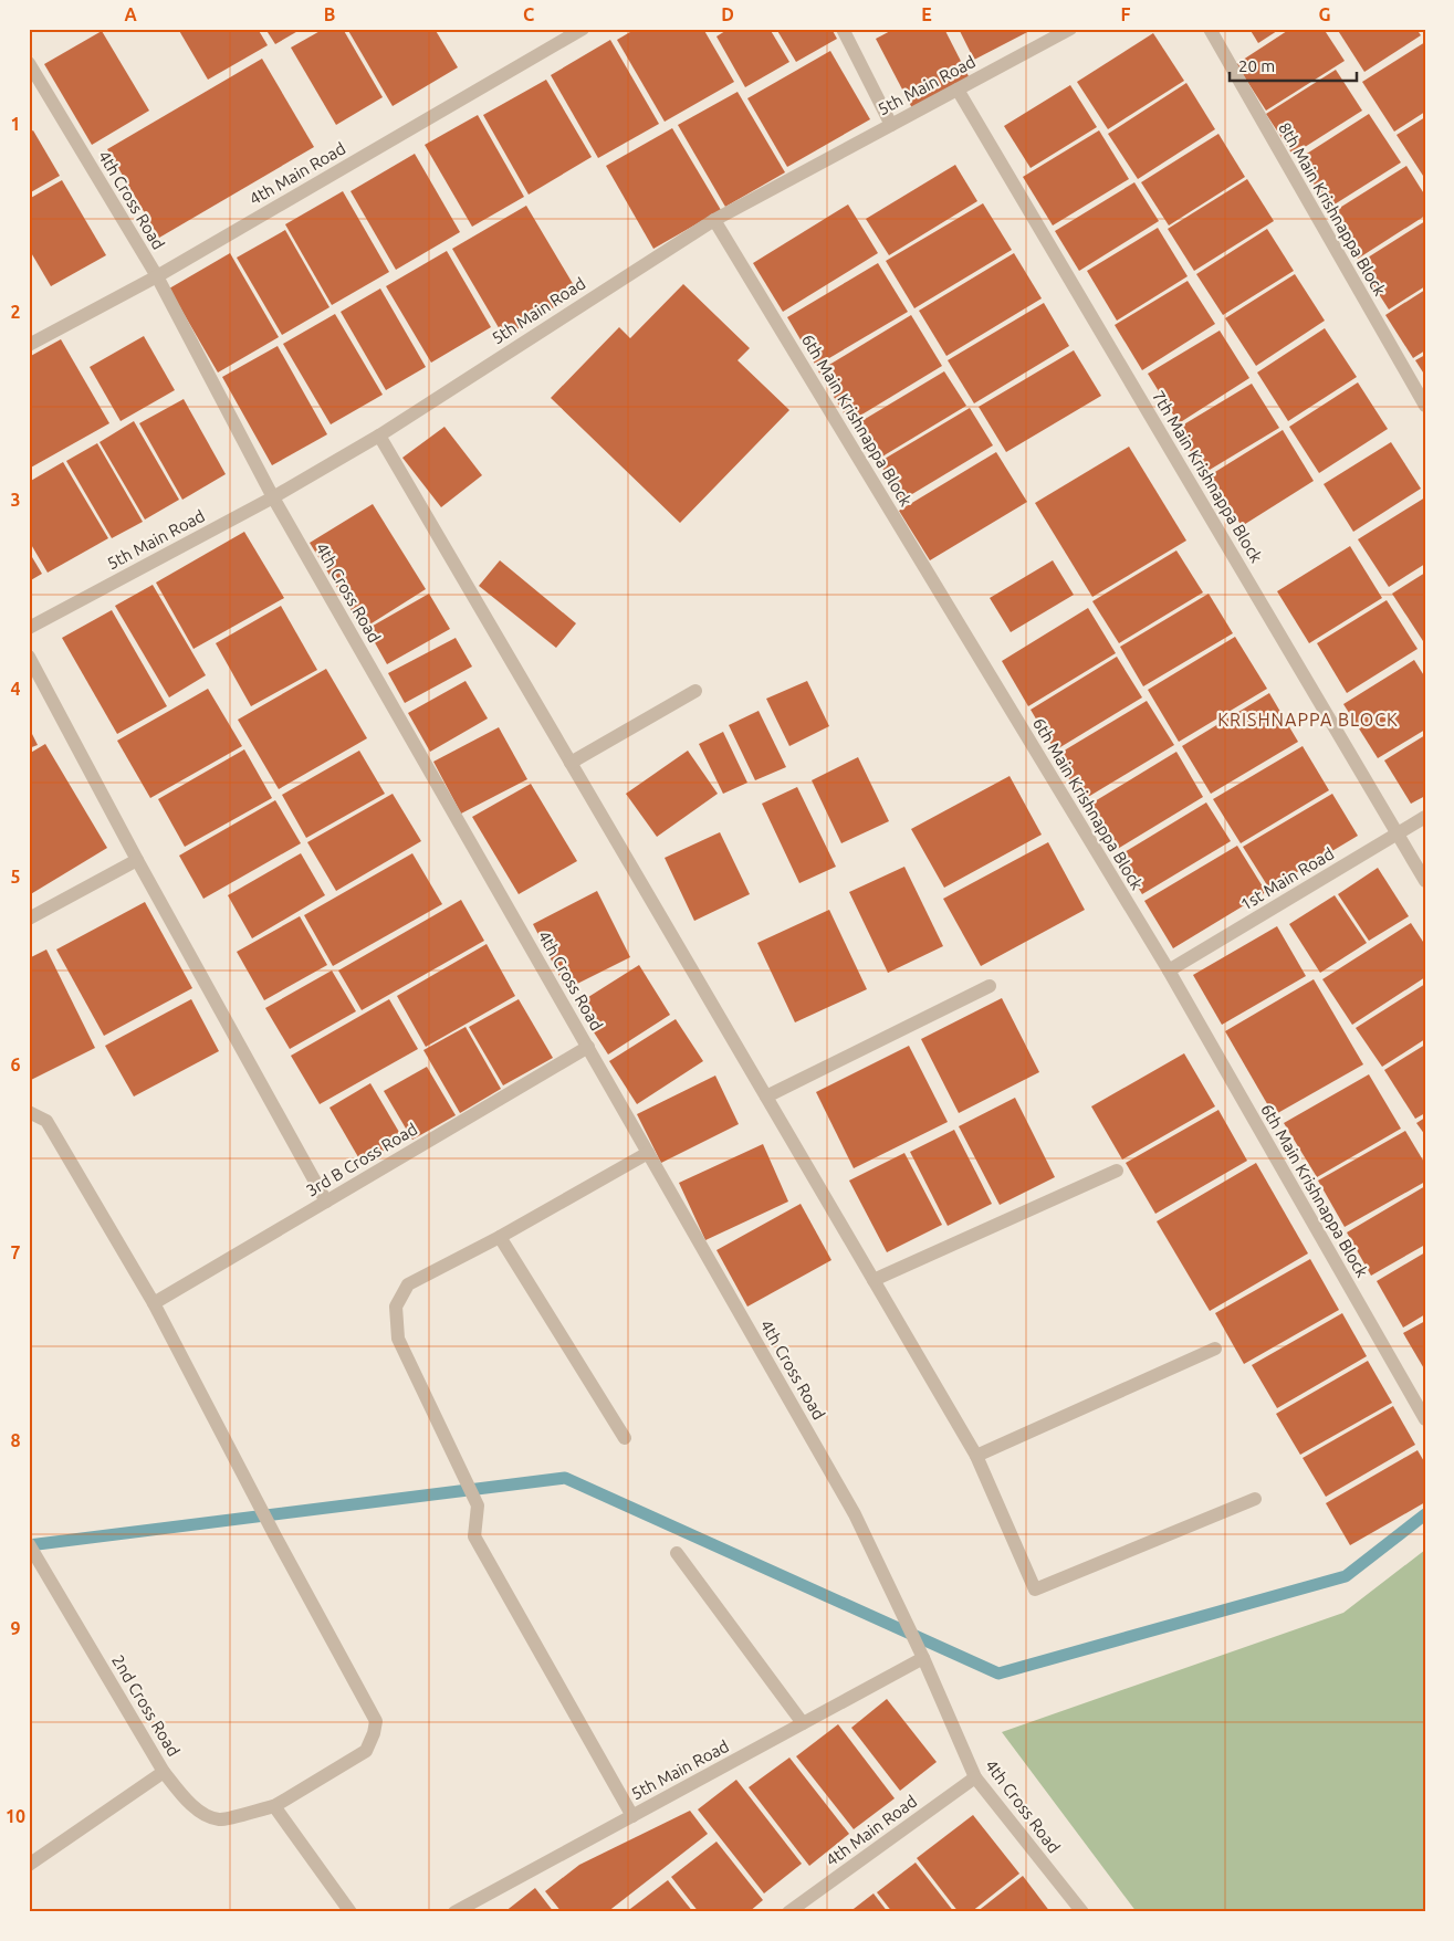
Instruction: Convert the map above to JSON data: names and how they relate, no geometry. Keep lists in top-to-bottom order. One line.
{"streets":{"street":["5th Main Road","4th Main Road","4th Cross Road","8th Main Krishnappa Block","6th Main Krishnappa Block","7th Main Krishnappa Block","1st Main Road","3rd B Cross Road","2nd Cross Road"]},"crossings":[["5th Main Road","4th Cross Road"],["5th Main Road","6th Main Krishnappa Block"],["5th Main Road","7th Main Krishnappa Block"],["4th Main Road","4th Cross Road"],["4th Cross Road","3rd B Cross Road"],["6th Main Krishnappa Block","1st Main Road"],["7th Main Krishnappa Block","1st Main Road"],["3rd B Cross Road","2nd Cross Road"]],"districts":["KRISHNAPPA BLOCK"],"scale_bar":"20 m","grid":{"columns":["A","B","C","D","E","F","G"],"rows":["1","2","3","4","5","6","7","8","9","10"]}}
